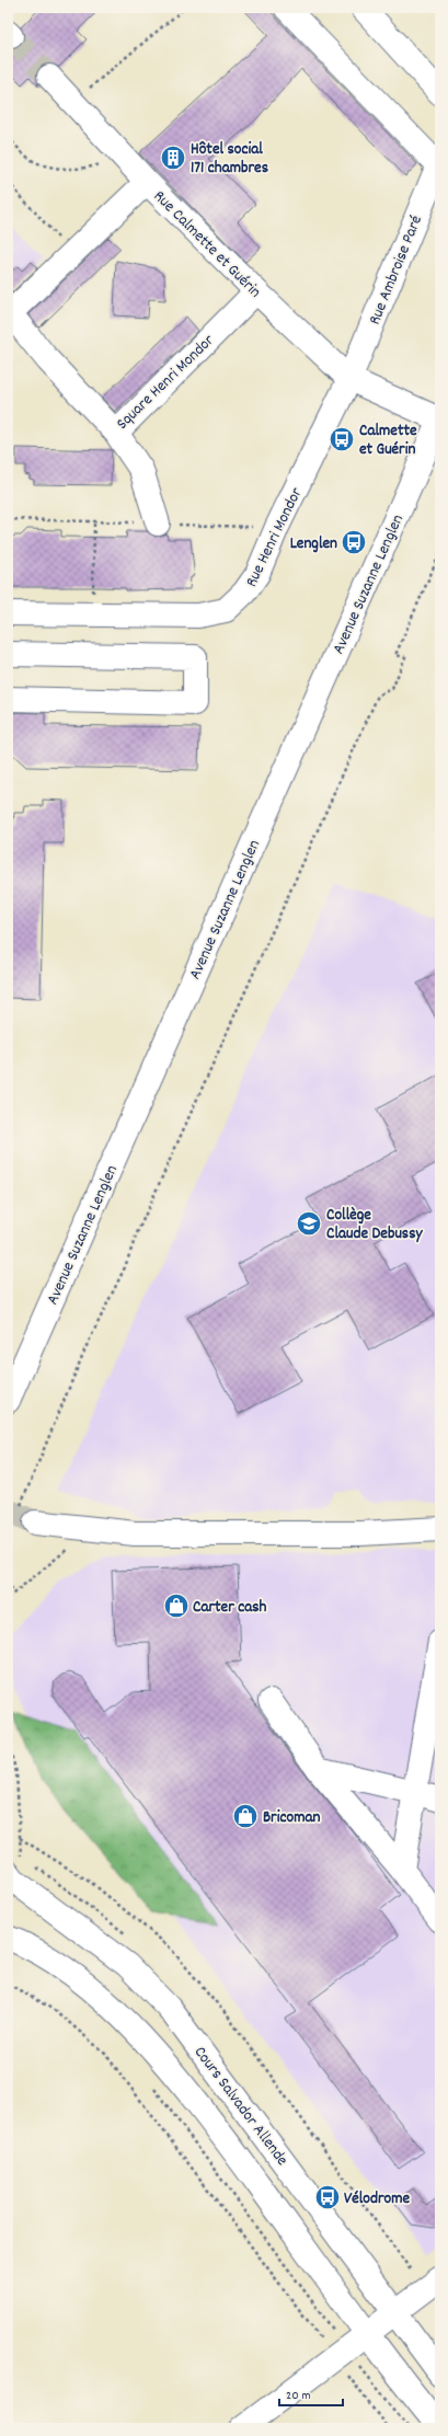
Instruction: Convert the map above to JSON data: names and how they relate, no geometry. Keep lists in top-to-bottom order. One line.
{"streets":{"main road":["Rue Calmette et Guérin","Rue Ambroise Paré","Square Henri Mondor","Rue Henri Mondor","Avenue Suzanne Lenglen","Cours Salvador Allende"]},"crossings":[["Rue Calmette et Guérin","Rue Ambroise Paré"],["Rue Calmette et Guérin","Square Henri Mondor"],["Rue Calmette et Guérin","Rue Henri Mondor"],["Rue Calmette et Guérin","Avenue Suzanne Lenglen"],["Rue Ambroise Paré","Rue Henri Mondor"]],"places":{"building":["Hôtel social 171 chambres"],"bus stop":["Calmette et Guérin","Lenglen","Vélodrome"],"school or university":["Collège Claude Debussy"],"shop":["Carter cash","Bricoman"]},"scale_bar":"20 m"}
